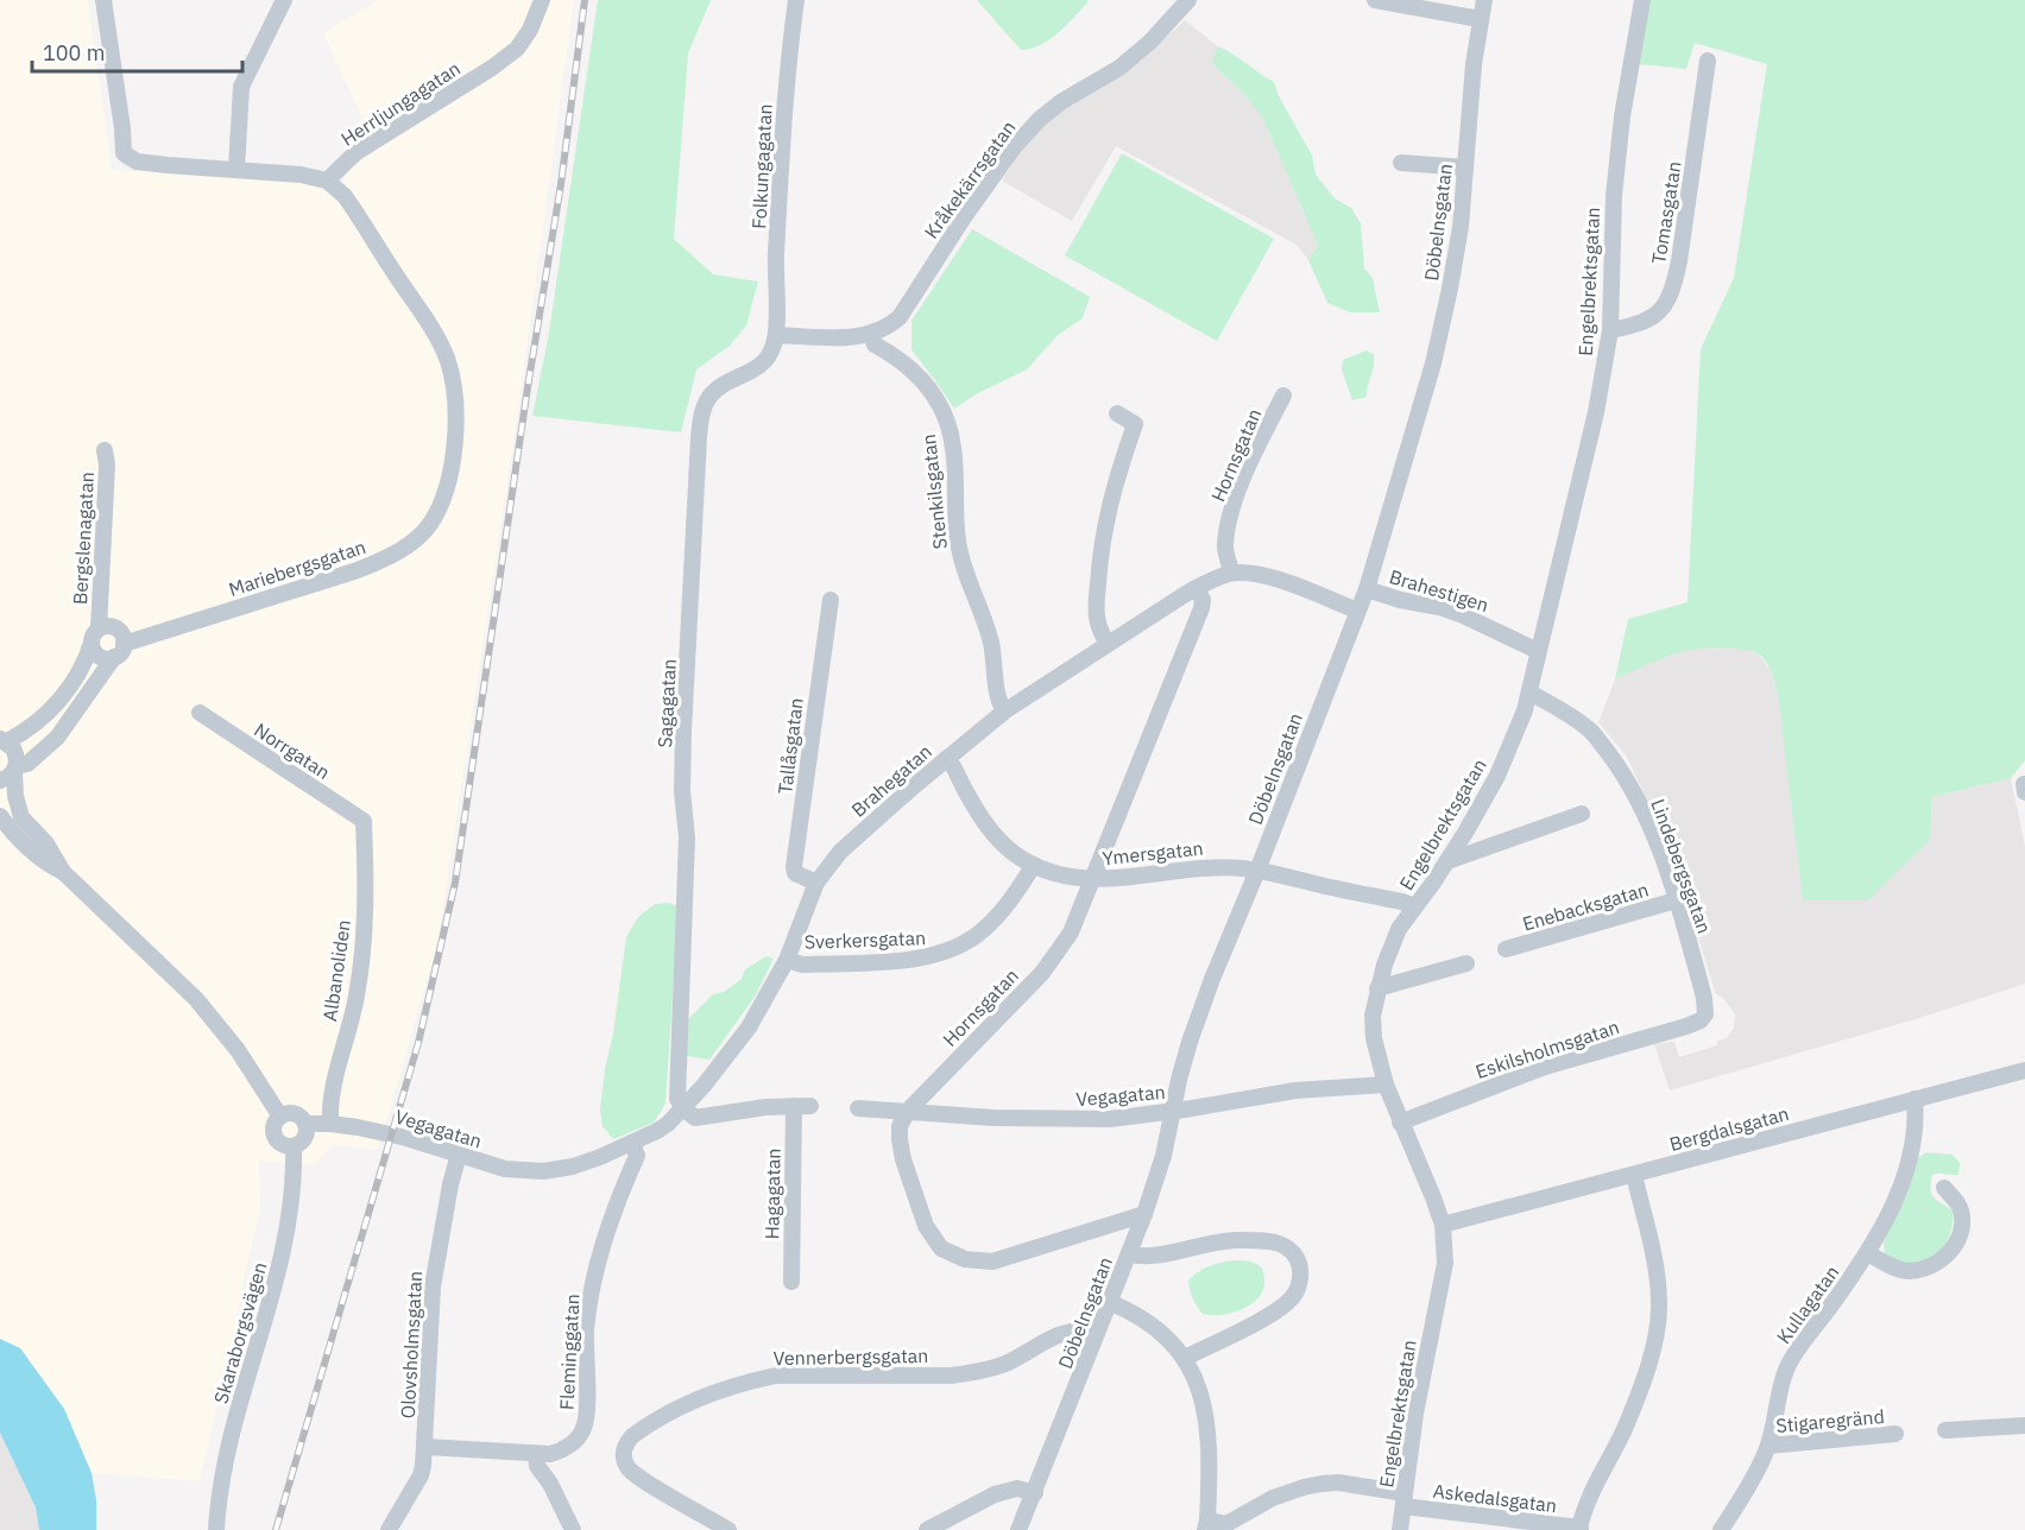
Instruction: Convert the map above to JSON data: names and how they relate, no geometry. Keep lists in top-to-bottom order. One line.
{"streets":{"street":["Herrljungagatan","Folkungagatan","Kråkekärrsgatan","Tomasgatan","Döbelnsgatan","Engelbrektsgatan","Hornsgatan","Stenkilsgatan","Bergslenagatan","Mariebergsgatan","Brahestigen","Sagagatan","Tallåsgatan","Norrgatan","Brahegatan","Ymersgatan","Lindebergsgatan","Enebacksgatan","Sverkersgatan","Albanoliden","Eskilsholmsgatan","Vegagatan","Bergdalsgatan","Hagagatan","Kullagatan","Skaraborgsvägen","Olovsholmsgatan","Fleminggatan","Vennerbergsgatan","Stigaregränd","Askedalsgatan"]},"crossings":[["Herrljungagatan","Mariebergsgatan"],["Folkungagatan","Sagagatan"],["Kråkekärrsgatan","Stenkilsgatan"],["Tomasgatan","Engelbrektsgatan"],["Döbelnsgatan","Hornsgatan"],["Döbelnsgatan","Brahestigen"],["Döbelnsgatan","Brahegatan"],["Döbelnsgatan","Ymersgatan"],["Döbelnsgatan","Vegagatan"],["Döbelnsgatan","Vennerbergsgatan"],["Engelbrektsgatan","Brahestigen"],["Engelbrektsgatan","Ymersgatan"],["Engelbrektsgatan","Lindebergsgatan"],["Engelbrektsgatan","Eskilsholmsgatan"],["Engelbrektsgatan","Vegagatan"],["Engelbrektsgatan","Bergdalsgatan"],["Engelbrektsgatan","Askedalsgatan"],["Hornsgatan","Brahegatan"],["Hornsgatan","Ymersgatan"],["Hornsgatan","Vegagatan"],["Stenkilsgatan","Brahegatan"],["Bergslenagatan","Mariebergsgatan"],["Sagagatan","Brahegatan"],["Sagagatan","Hagagatan"],["Tallåsgatan","Brahegatan"],["Norrgatan","Albanoliden"],["Brahegatan","Ymersgatan"],["Brahegatan","Sverkersgatan"],["Brahegatan","Vegagatan"],["Brahegatan","Hagagatan"],["Brahegatan","Fleminggatan"],["Ymersgatan","Sverkersgatan"],["Lindebergsgatan","Enebacksgatan"],["Lindebergsgatan","Eskilsholmsgatan"],["Albanoliden","Vegagatan"],["Vegagatan","Skaraborgsvägen"],["Vegagatan","Olovsholmsgatan"],["Bergdalsgatan","Kullagatan"],["Kullagatan","Stigaregränd"],["Olovsholmsgatan","Fleminggatan"]],"scale_bar":"100 m"}
